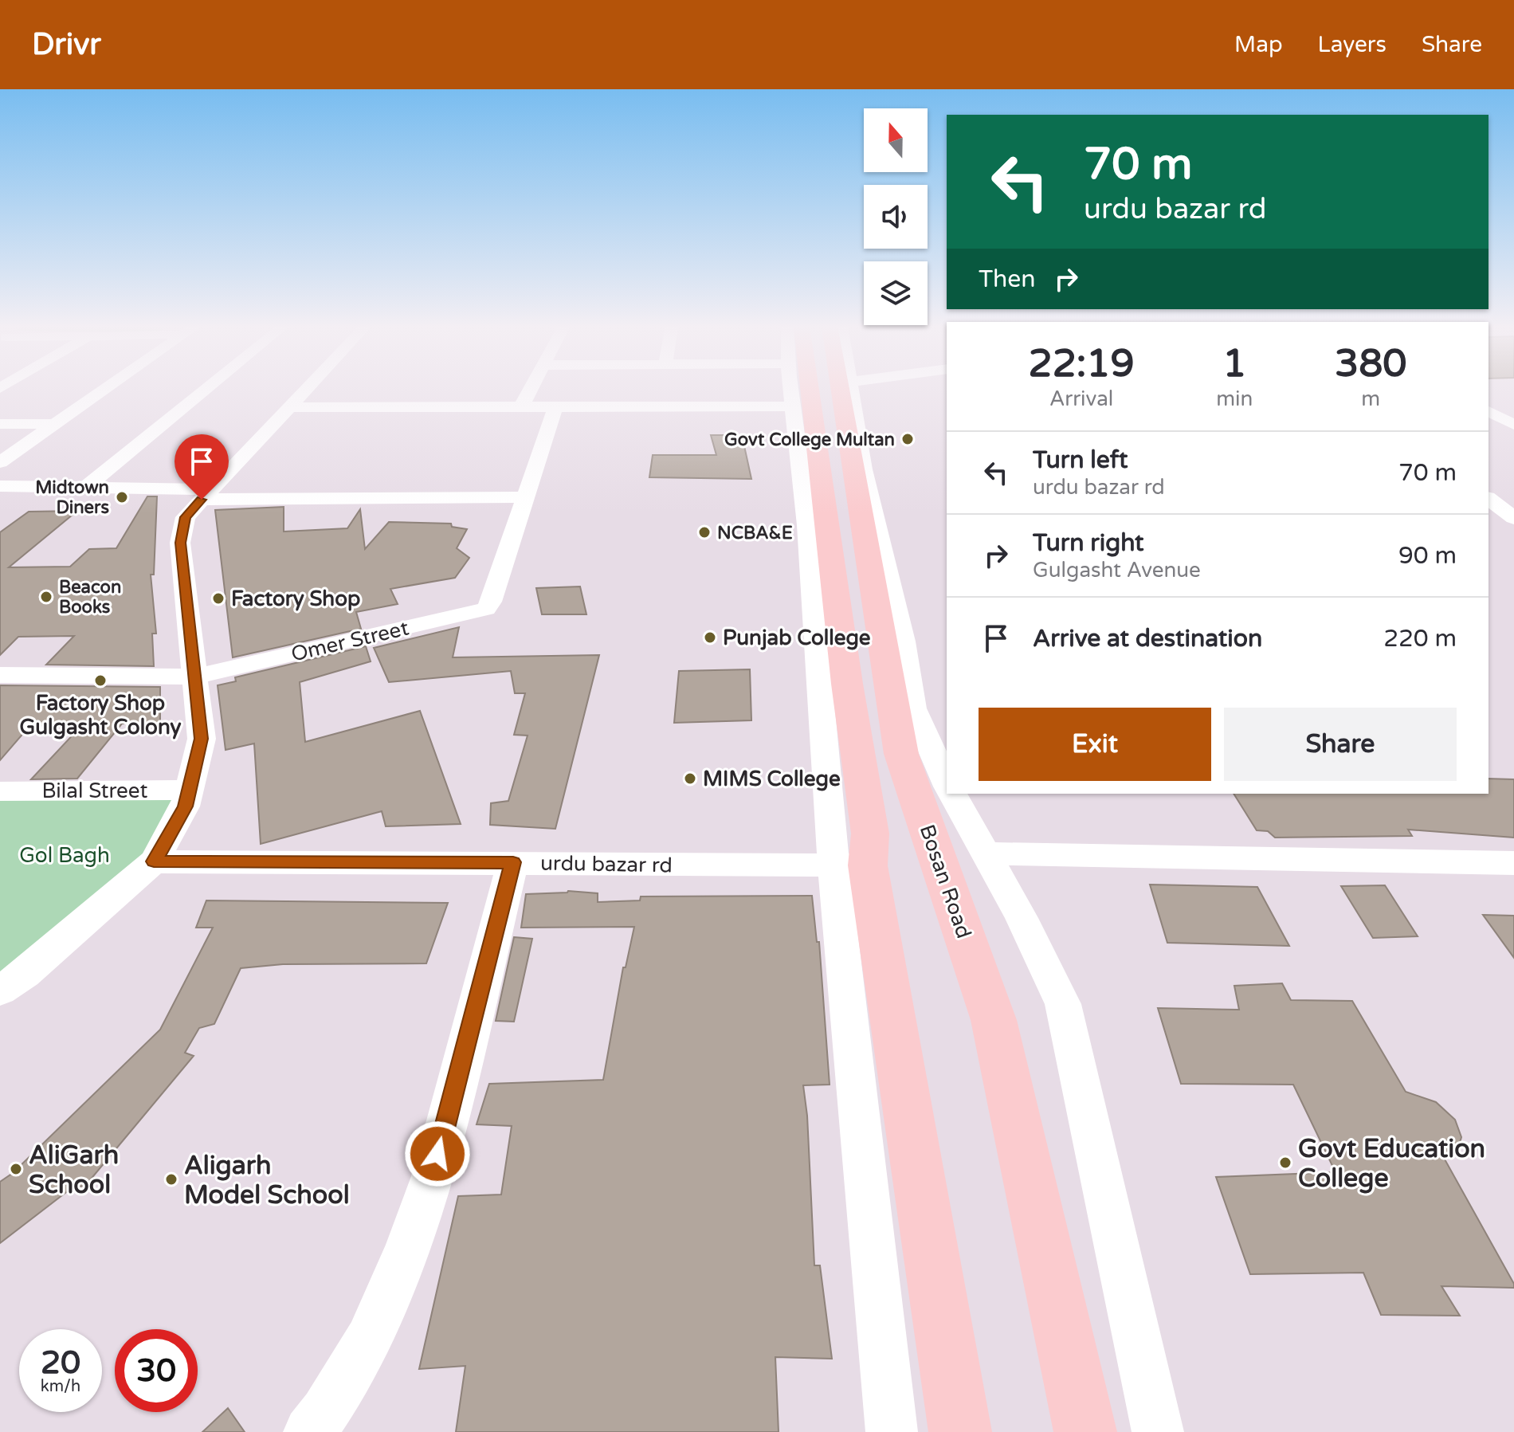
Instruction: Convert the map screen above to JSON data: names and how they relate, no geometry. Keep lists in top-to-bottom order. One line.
{"streets":{"main road":["Bosan Road"],"street":["Omer Street","Bilal Street","urdu bazar rd"]},"parks":["Gol Bagh"],"places":["Govt College Multan","Midtown Diners","NCBA&E","Beacon Books","Factory Shop","Punjab College","Factory Shop Gulgasht Colony","MIMS College","Govt Education College","AliGarh School","Aligarh Model School"],"north":"top","page":{"header":"Drivr","nav":["Map","Layers","Share"],"turn":["70 m","urdu bazar rd"],"then":"Then","eta":["22:19","Arrival","1","min","380","m"],"list":[{"name":"Turn left","note":"urdu bazar rd","value":"70 m"},{"name":"Turn right","note":"Gulgasht Avenue","value":"90 m"},{"name":"Arrive at destination","value":"220 m"}],"buttons":["Exit","Share"],"speed":"20 km/h","limit":"30"}}
